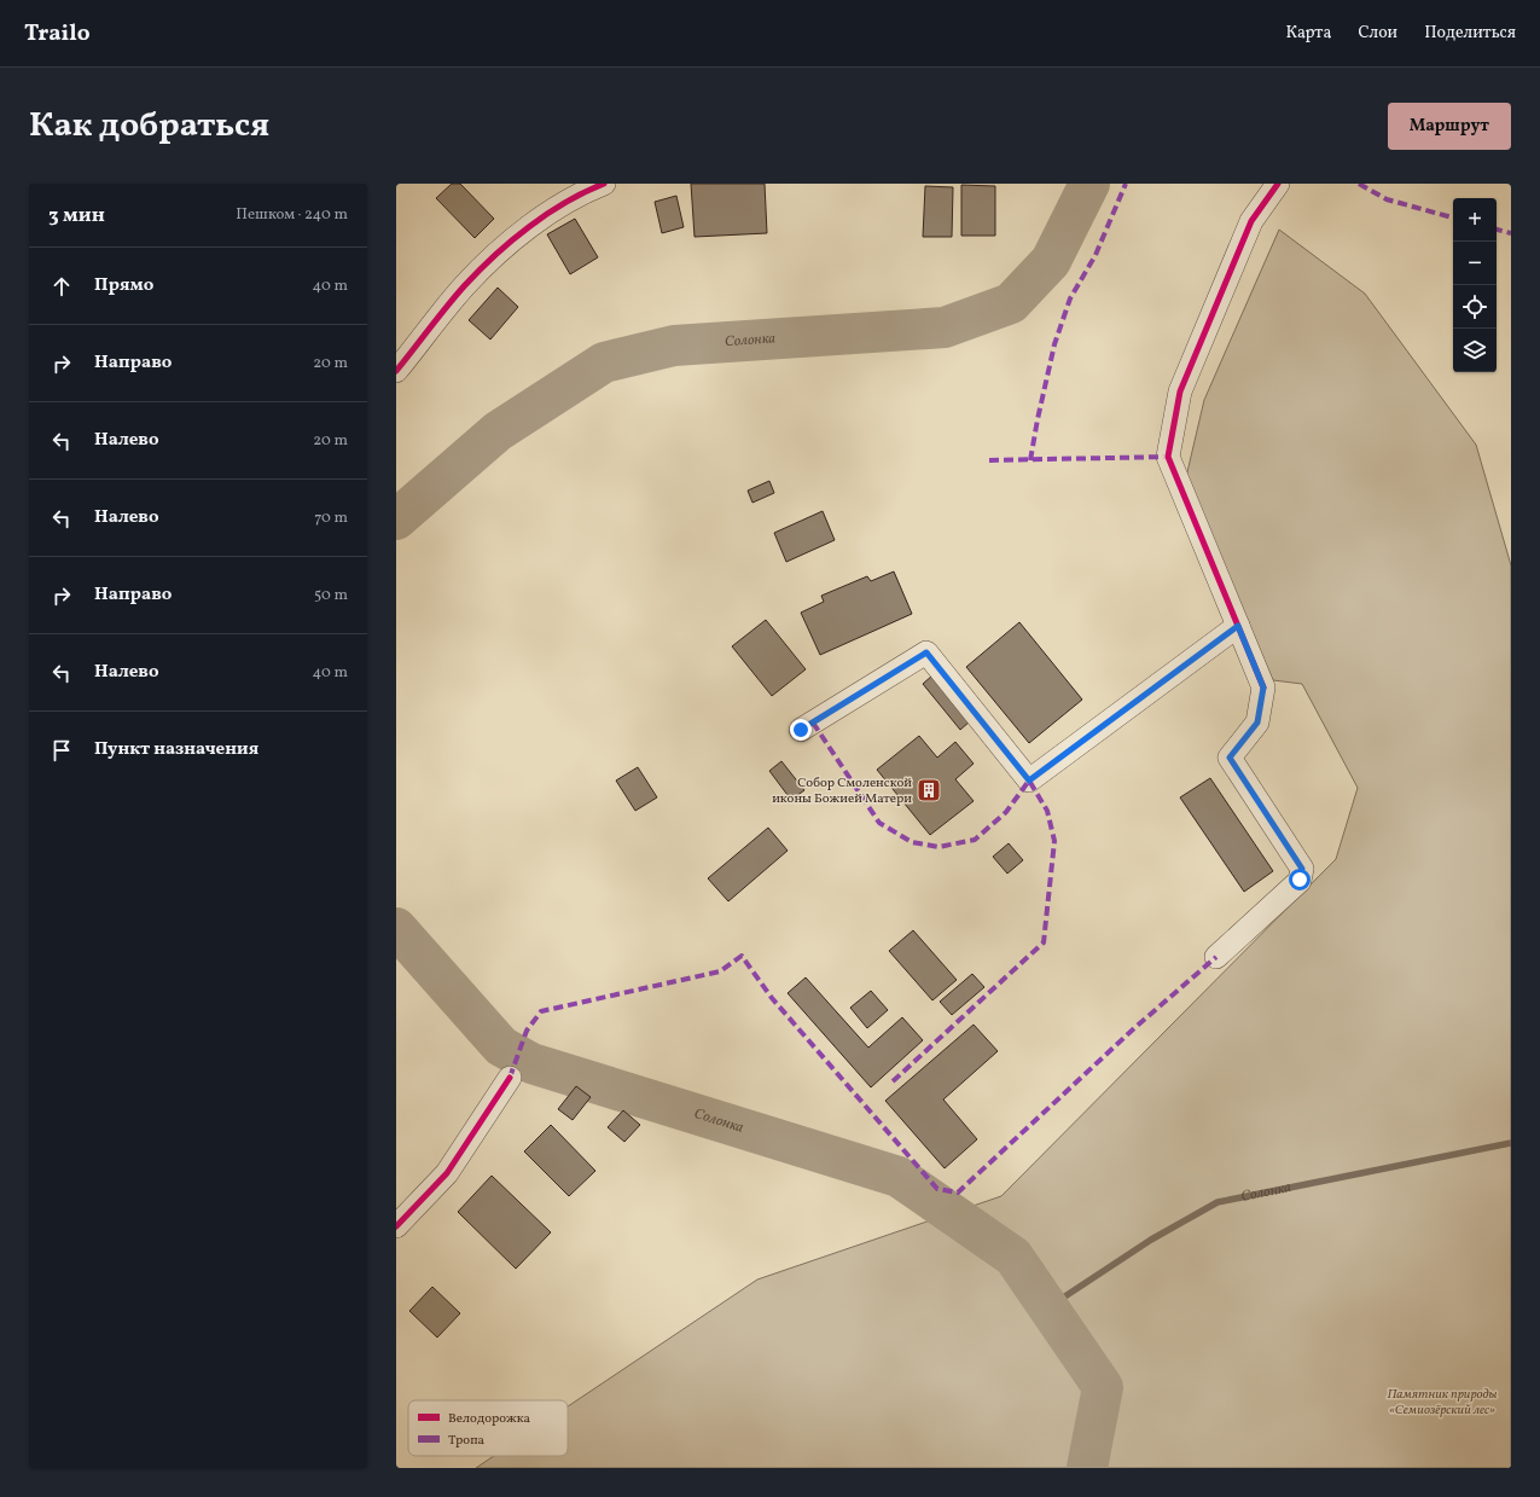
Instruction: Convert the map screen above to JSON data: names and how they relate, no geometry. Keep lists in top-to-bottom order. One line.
{"water":["Солонка"],"parks":["Памятник природы «Семиозёрский лес»"],"places":{"building":["Собор Смоленской иконы Божией Матери"]},"legend":["Велодорожка","Тропа"],"page":{"header":"Trailo","nav":["Карта","Слои","Поделиться"],"title":"Как добраться","buttons":"Маршрут","heading":["3 мин","Пешком · 240 m"],"map_buttons":["+","−"],"list":[["Прямо","40 m"],["Направо","20 m"],["Налево","20 m"],["Налево","70 m"],["Направо","50 m"],["Налево","40 m"],"Пункт назначения"]}}
